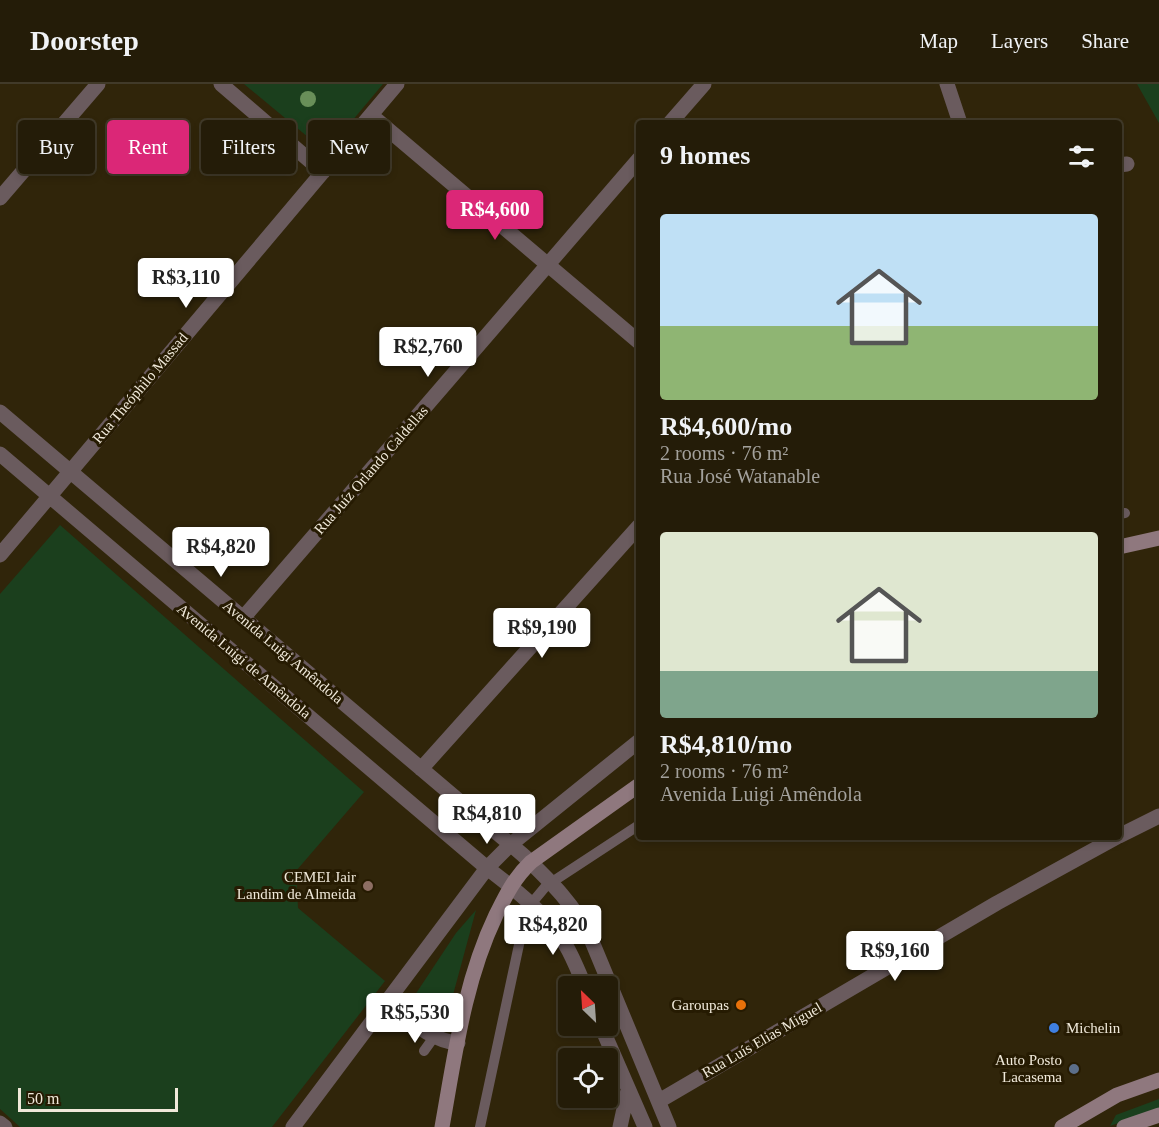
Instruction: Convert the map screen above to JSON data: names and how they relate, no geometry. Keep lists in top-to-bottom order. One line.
{"streets":{"street":["Rua Theóphilo Massad","Rua Juíz Orlando Caldellas","Avenida Luigi Amêndola","Avenida Luigi de Amêndola","Rua Luís Elias Miguel"]},"crossings":[["Rua Theóphilo Massad","Avenida Luigi Amêndola"],["Rua Theóphilo Massad","Avenida Luigi de Amêndola"],["Rua Juíz Orlando Caldellas","Avenida Luigi Amêndola"],["Avenida Luigi Amêndola","Rua Luís Elias Miguel"]],"places":["CEMEI Jair Landim de Almeida","Garoupas","Michelin","Auto Posto Lacasema"],"scale_bar":"50 m","north":"top left","page":{"header":"Doorstep","nav":["Map","Layers","Share"],"chip":["Buy","Rent","Filters","New"],"heading":"9 homes","price":["R$4,600","R$3,110","R$2,760","R$4,820","R$9,190","R$4,810","R$4,820","R$9,160","R$5,530"],"list":[{"name":"R$4,600/mo","note":"2 rooms · 76 m² · Rua José Watanable"},{"name":"R$4,810/mo","note":"2 rooms · 76 m² · Avenida Luigi Amêndola"}],"scale":"50 m"}}
